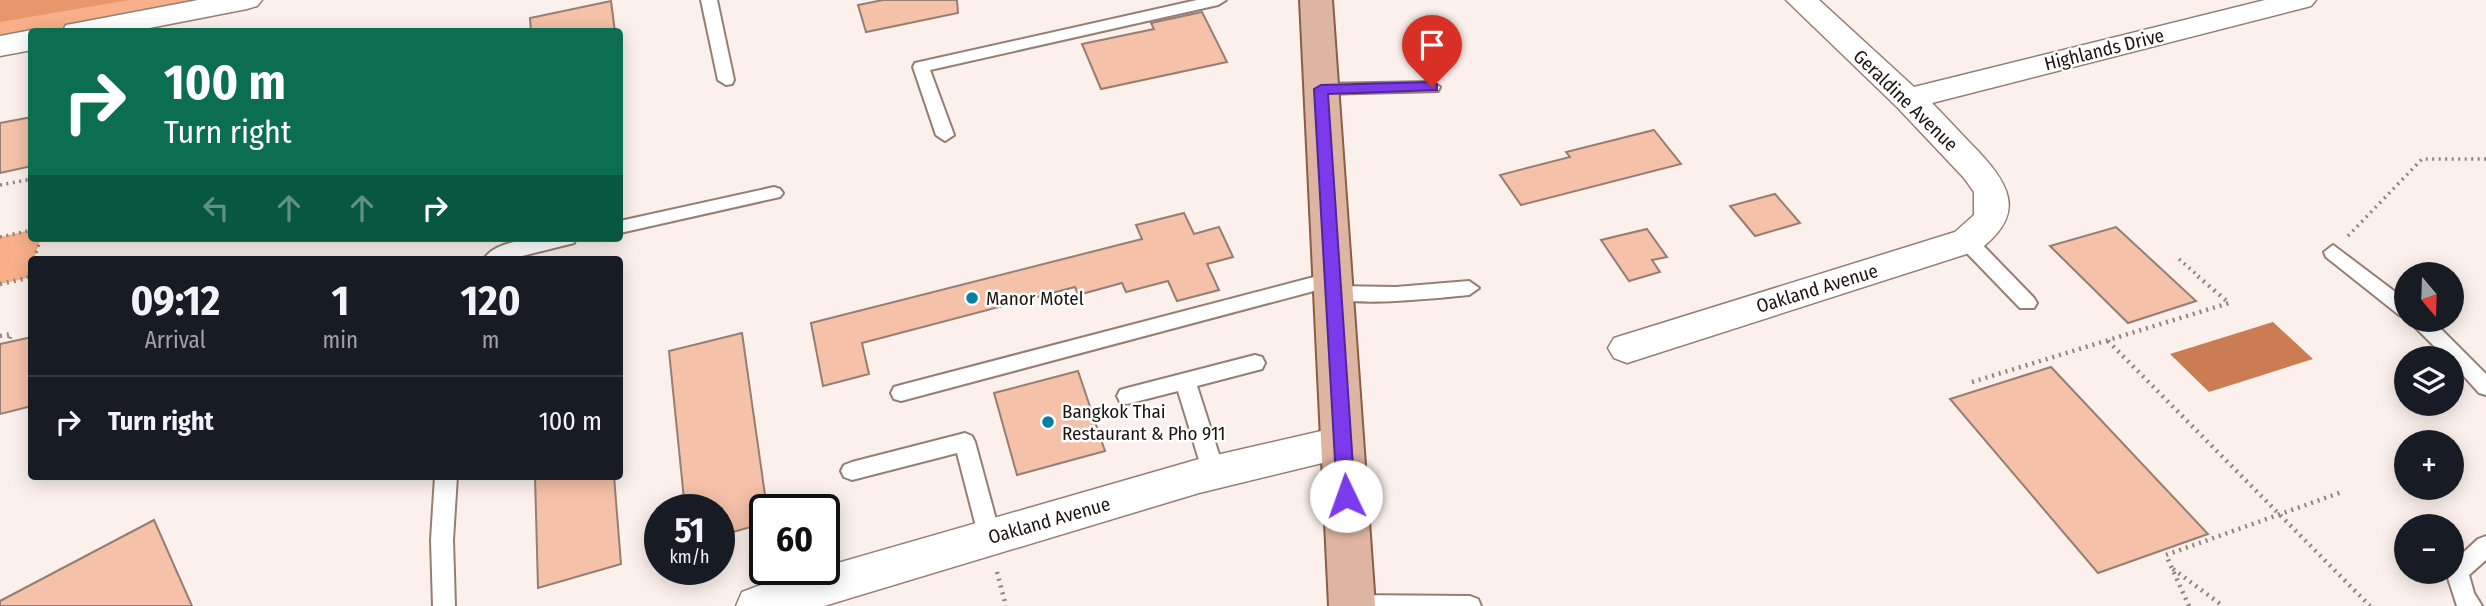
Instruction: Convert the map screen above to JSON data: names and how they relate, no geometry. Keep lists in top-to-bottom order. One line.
{"streets":{"street":["Highlands Drive","Geraldine Avenue","Oakland Avenue"]},"crossings":[["Highlands Drive","Geraldine Avenue"],["Geraldine Avenue","Oakland Avenue"]],"places":["Manor Motel","Bangkok Thai Restaurant & Pho 911"],"north":"bottom","page":{"turn":["100 m","Turn right"],"eta":["09:12","Arrival","1","min","120","m"],"map_buttons":["+","−"],"list":[{"name":"Turn right","value":"100 m"}],"speed":"51 km/h","limit":"60"}}
